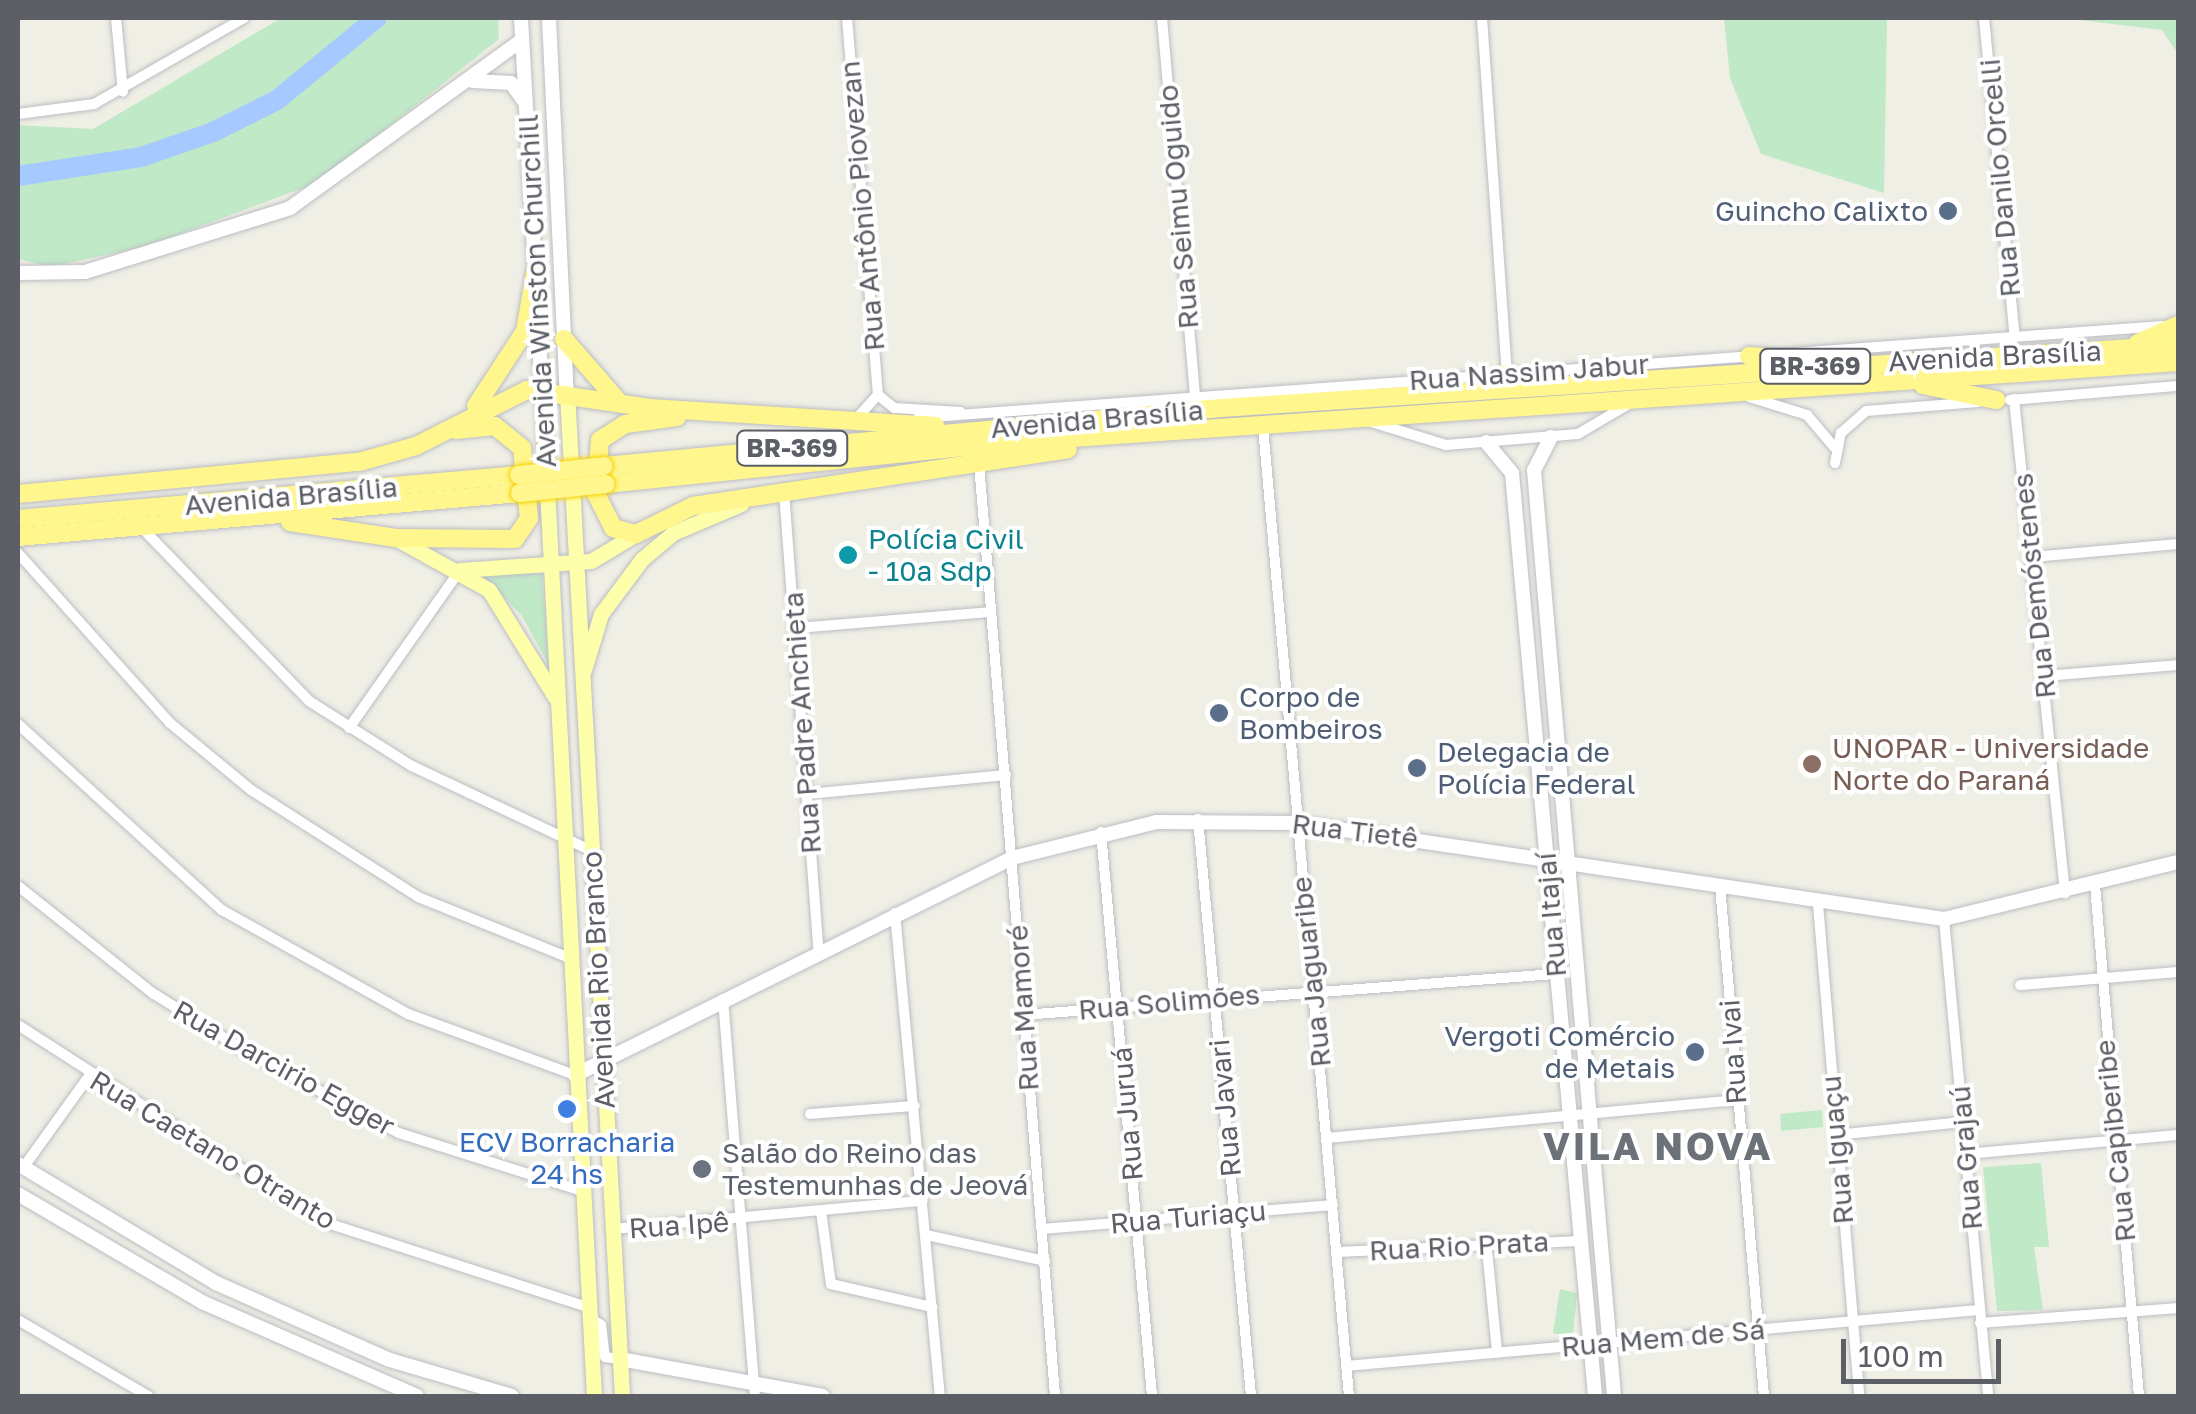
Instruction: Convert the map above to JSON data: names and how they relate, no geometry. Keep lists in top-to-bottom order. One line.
{"streets":{"highway":["Avenida Brasília","BR-369"],"main road":["Avenida Winston Churchill","Avenida Rio Branco"],"street":["Rua Danilo Orcelli","Rua Antônio Piovezan","Rua Seimu Oguido","Rua Nassim Jabur","Rua Demóstenes","Rua Padre Anchieta","Rua Tietê","Rua Itajaí","Rua Jaguaribe","Rua Solimões","Rua Mamoré","Rua Ivai","Rua Darcirio Egger","Rua Javari","Rua Juruá","Rua Capiberibe","Rua Caetano Otranto","Rua Iguaçu","Rua Grajaú","Rua Turiaçu","Rua Ipê","Rua Rio Prata","Rua Mem de Sá"]},"crossings":[["Rua Danilo Orcelli","Rua Nassim Jabur"],["Rua Seimu Oguido","Rua Nassim Jabur"],["Avenida Winston Churchill","Avenida Rio Branco"],["Avenida Brasília","Rua Jaguaribe"],["Rua Demóstenes","Rua Tietê"],["Rua Padre Anchieta","Rua Tietê"],["Rua Tietê","Rua Itajaí"],["Rua Tietê","Rua Jaguaribe"],["Rua Tietê","Avenida Rio Branco"],["Rua Tietê","Rua Mamoré"],["Rua Tietê","Rua Ivai"],["Rua Tietê","Rua Javari"],["Rua Tietê","Rua Juruá"],["Rua Tietê","Rua Capiberibe"],["Rua Tietê","Rua Iguaçu"],["Rua Tietê","Rua Grajaú"],["Rua Itajaí","Rua Solimões"],["Rua Itajaí","Rua Rio Prata"],["Rua Itajaí","Rua Mem de Sá"],["Rua Jaguaribe","Rua Solimões"],["Rua Jaguaribe","Rua Turiaçu"],["Rua Jaguaribe","Rua Rio Prata"],["Rua Jaguaribe","Rua Mem de Sá"],["Avenida Rio Branco","Rua Darcirio Egger"],["Avenida Rio Branco","Rua Caetano Otranto"],["Avenida Rio Branco","Rua Ipê"],["Rua Solimões","Rua Mamoré"],["Rua Solimões","Rua Javari"],["Rua Solimões","Rua Juruá"],["Rua Mamoré","Rua Turiaçu"],["Rua Ivai","Rua Mem de Sá"],["Rua Javari","Rua Turiaçu"],["Rua Juruá","Rua Turiaçu"],["Rua Iguaçu","Rua Mem de Sá"],["Rua Grajaú","Rua Mem de Sá"]],"districts":["VILA NOVA"],"places":["Guincho Calixto","Polícia Civil - 10ª Sdp","Corpo de Bombeiros","UNOPAR - Universidade Norte do Paraná","Delegacia de Polícia Federal","Vergoti Comércio de Metais","ECV Borracharia 24 hs","Salão do Reino das Testemunhas de Jeová"],"scale_bar":"100 m"}
